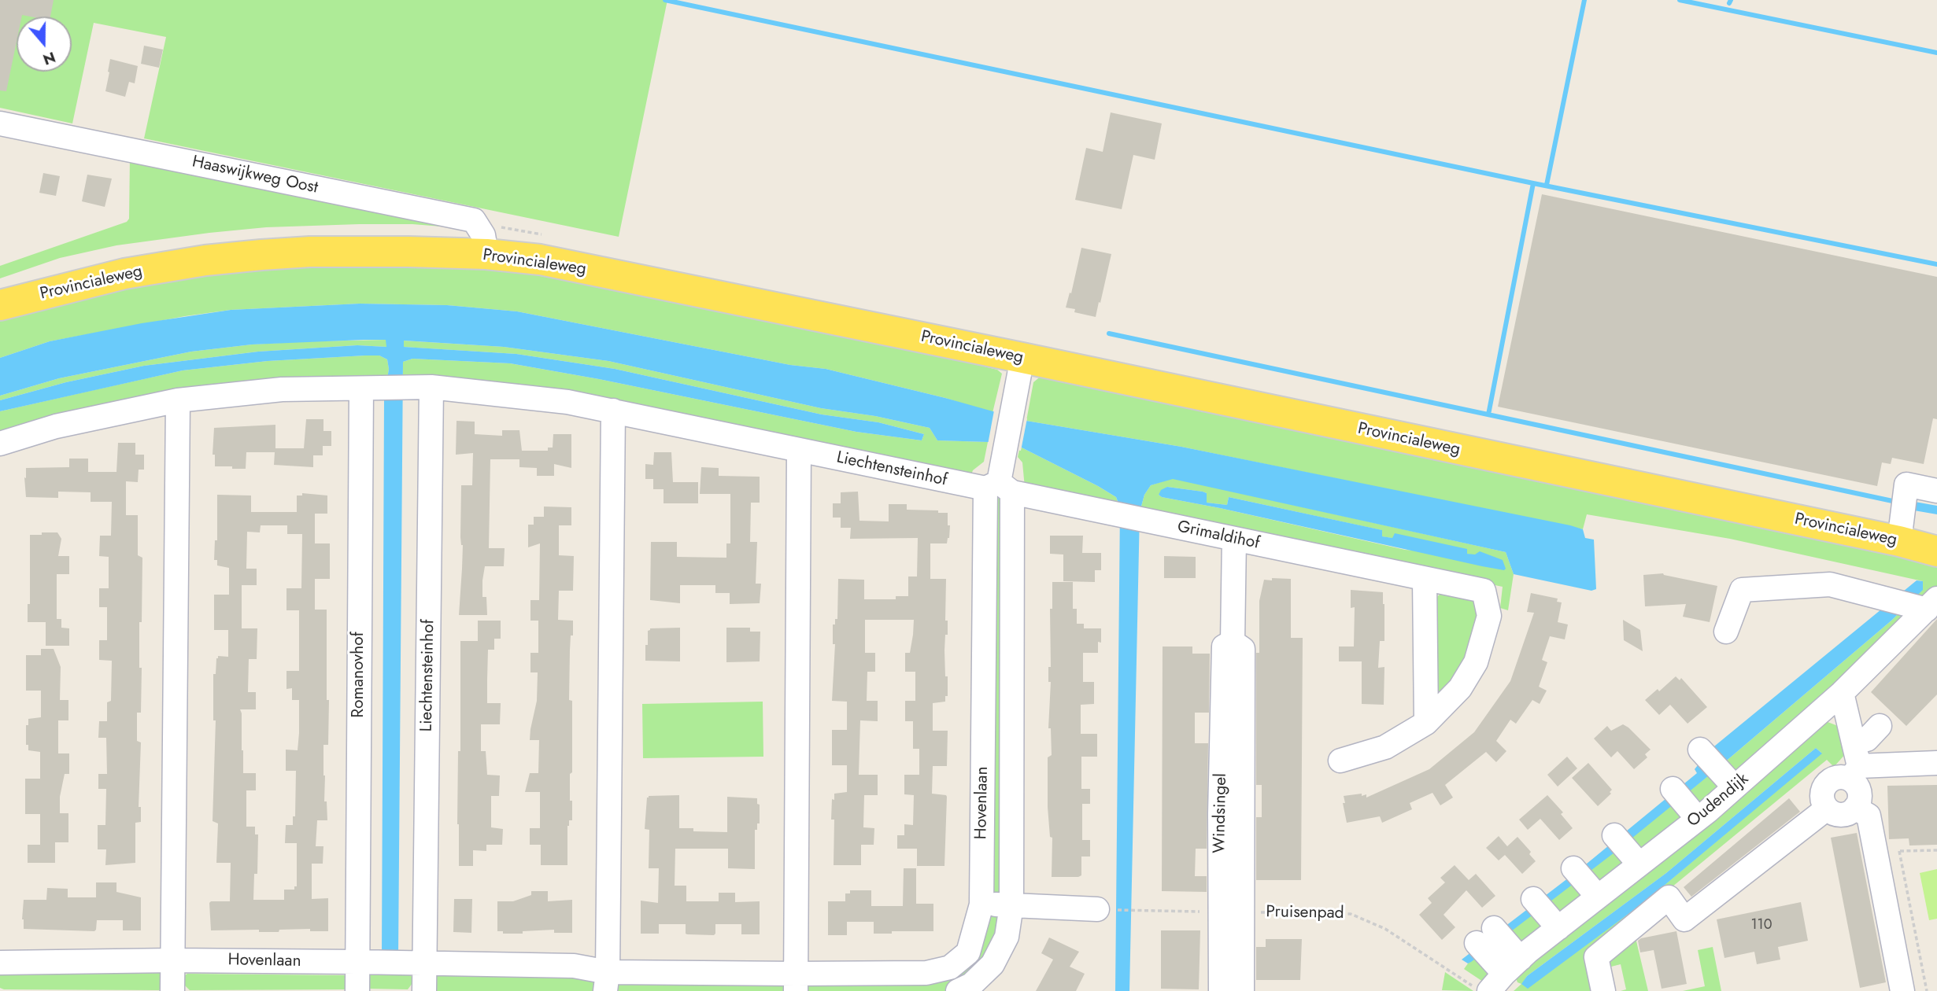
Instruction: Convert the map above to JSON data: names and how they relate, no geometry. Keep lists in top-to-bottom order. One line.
{"streets":{"main road":["Provincialeweg"],"street":["Haaswijkweg Oost","Liechtensteinhof","Grimaldihof","Romanovhof","Oudendijk","Hovenlaan","Windsingel"],"path":["Pruisenpad"]},"crossings":[["Haaswijkweg Oost","Provincialeweg"],["Provincialeweg","Hovenlaan"],["Liechtensteinhof","Grimaldihof"],["Liechtensteinhof","Romanovhof"],["Liechtensteinhof","Hovenlaan"],["Grimaldihof","Hovenlaan"],["Grimaldihof","Windsingel"],["Romanovhof","Hovenlaan"],["Oudendijk","Pruisenpad"],["Windsingel","Pruisenpad"]],"house_numbers":["110"],"north":"bottom"}
